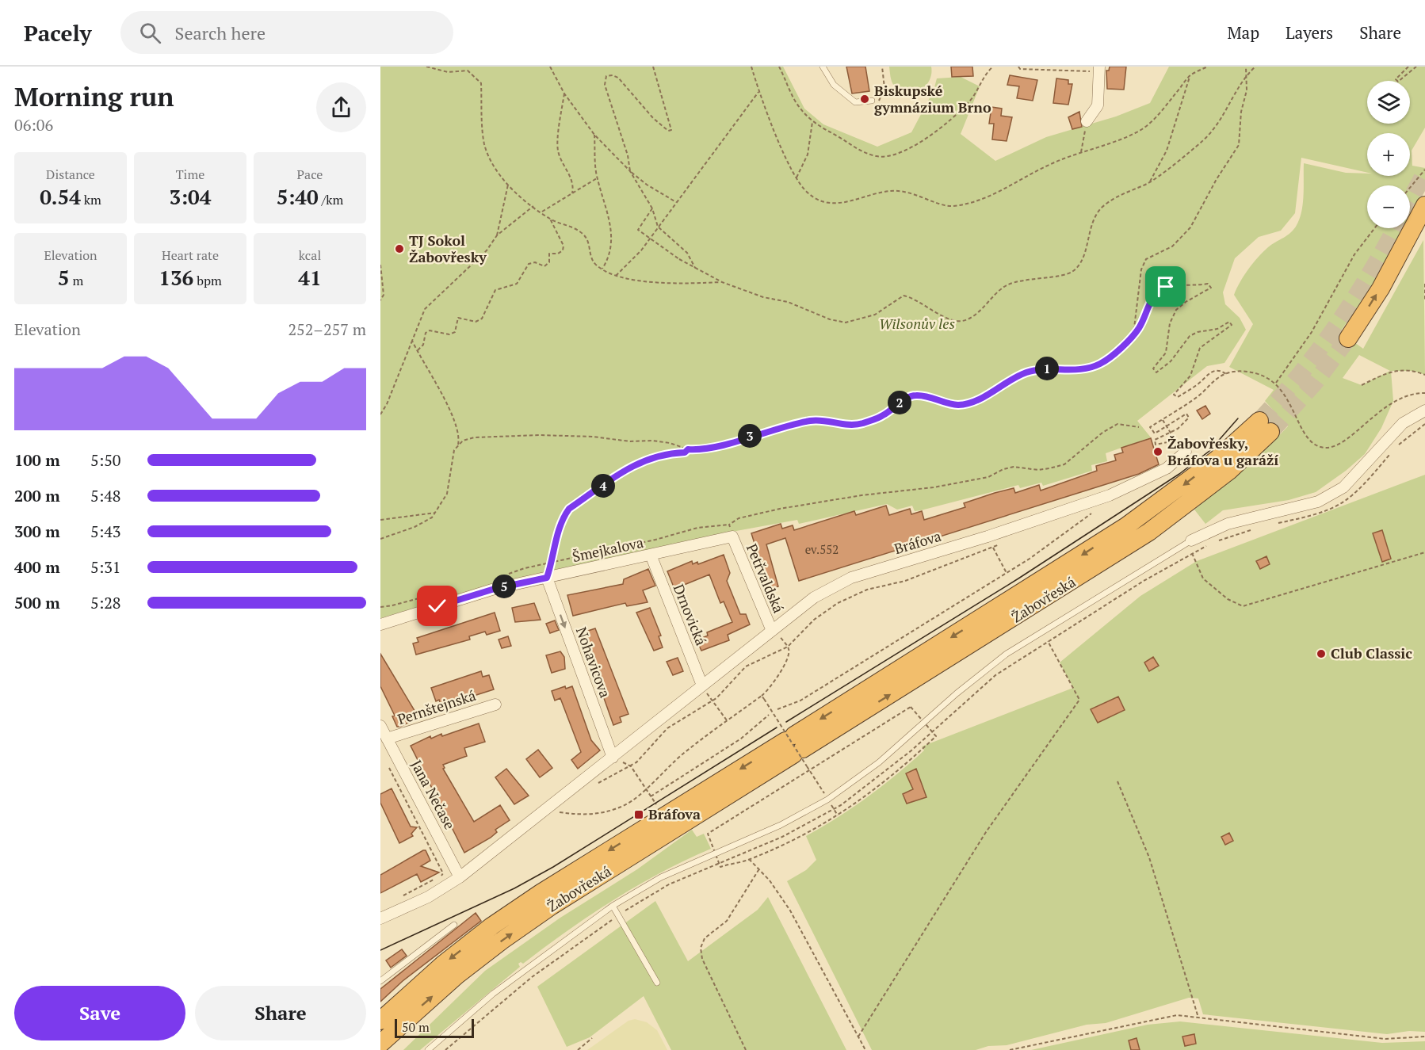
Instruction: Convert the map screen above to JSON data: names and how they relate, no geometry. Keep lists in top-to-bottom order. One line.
{"streets":{"highway":["Žabovřeská"],"street":["Bráfova","Šmejkalova","Petřvaldská","Drnovická","Nohavicova","Pernštejnská","Jana Nečase"]},"crossings":[["Bráfova","Petřvaldská"],["Bráfova","Drnovická"],["Bráfova","Nohavicova"],["Bráfova","Jana Nečase"],["Šmejkalova","Petřvaldská"],["Šmejkalova","Drnovická"],["Šmejkalova","Nohavicova"],["Pernštejnská","Jana Nečase"]],"one_way":["Nohavicova"],"parks":["Wilsonův les"],"places":{"other":["Biskupské gymnázium Brno","TJ Sokol Žabovřesky","Žabovřesky, Bráfova u garáží","Club Classic"],"transit":["Bráfova"]},"house_numbers":["ev.552"],"scale_bar":"50 m","page":{"header":"Pacely","search":"Search here","nav":["Map","Layers","Share"],"heading":["Morning run","06:06"],"map_buttons":["+","−"],"stats":[["Distance","0.54 km"],["Time","3:04"],["Pace","5:40 /km"],["Elevation","5 m"],["Heart rate","136 bpm"],["kcal","41"]],"chart":["Elevation","252–257 m"],"pins":["1","2","3","4","5"],"list":[{"name":"100 m","note":"5:50"},{"name":"200 m","note":"5:48"},{"name":"300 m","note":"5:43"},{"name":"400 m","note":"5:31"},{"name":"500 m","note":"5:28"}],"buttons":["Save","Share"],"scale":"50 m"}}
